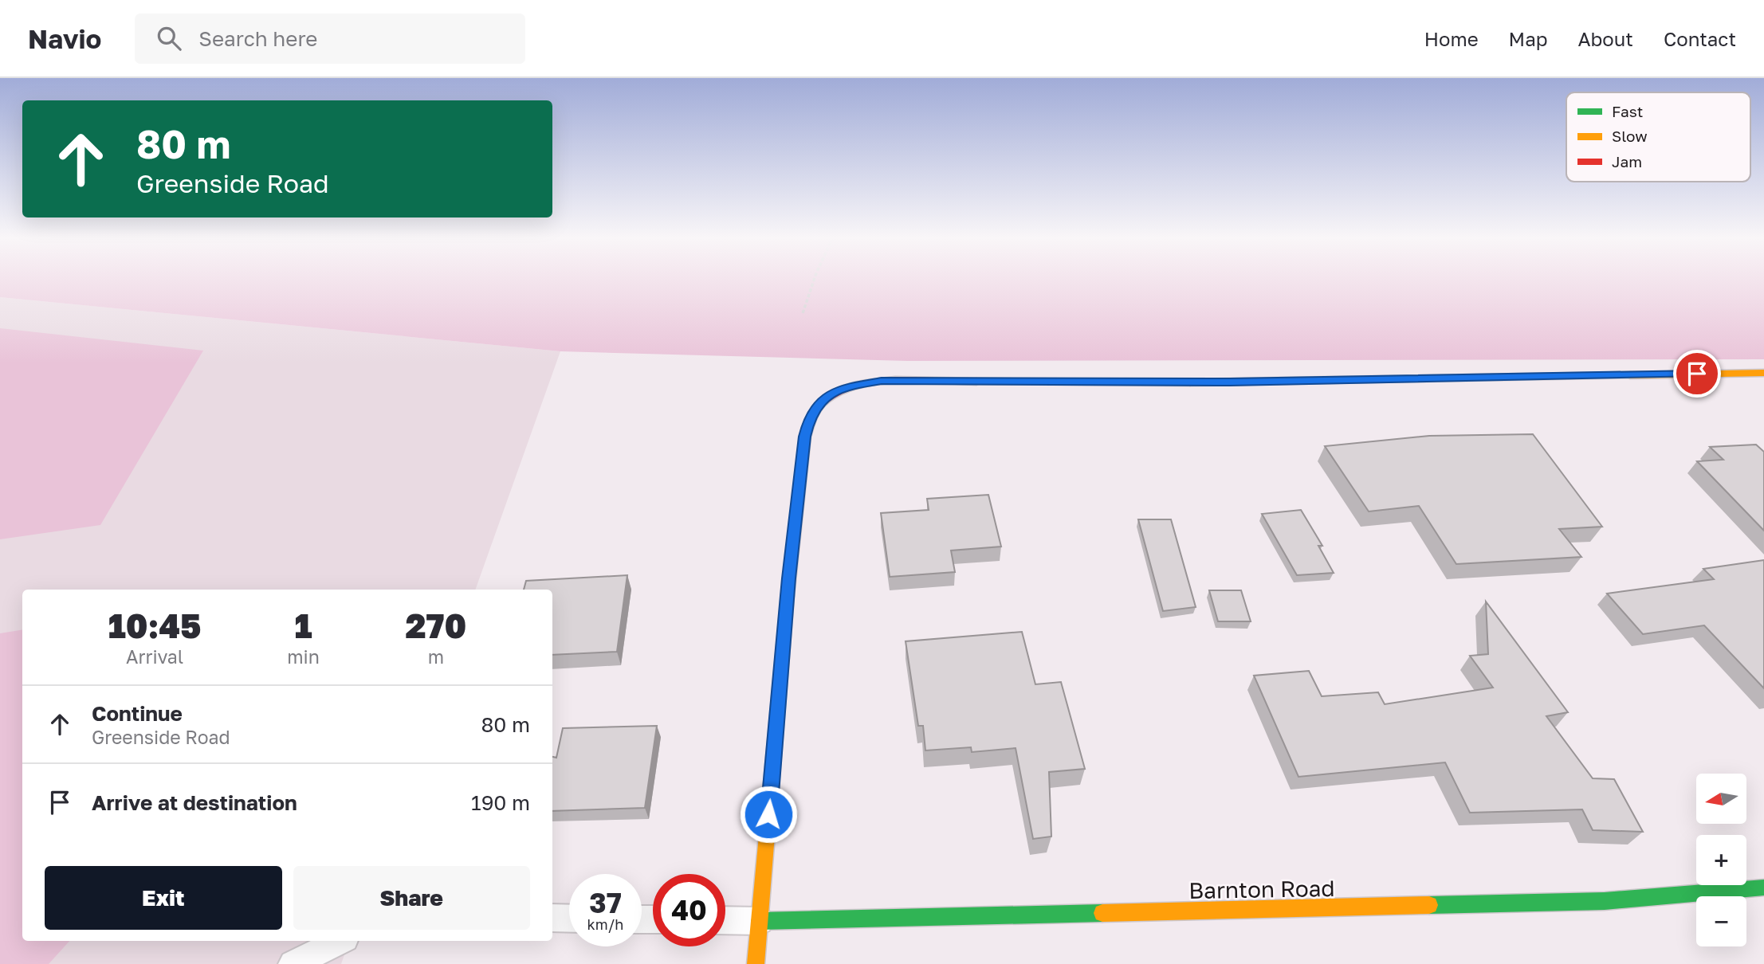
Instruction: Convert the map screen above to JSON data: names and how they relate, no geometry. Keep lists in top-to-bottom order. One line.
{"streets":{"street":["Barnton Road"]},"legend":["Fast","Slow","Jam"],"north":"left","page":{"header":"Navio","search":"Search here","nav":["Home","Map","About","Contact"],"turn":["80 m","Greenside Road"],"eta":["10:45","Arrival","1","min","270","m"],"list":[{"name":"Continue","note":"Greenside Road","value":"80 m"},{"name":"Arrive at destination","value":"190 m"}],"map_buttons":["+","−"],"buttons":["Exit","Share"],"speed":"37 km/h","limit":"40"}}
